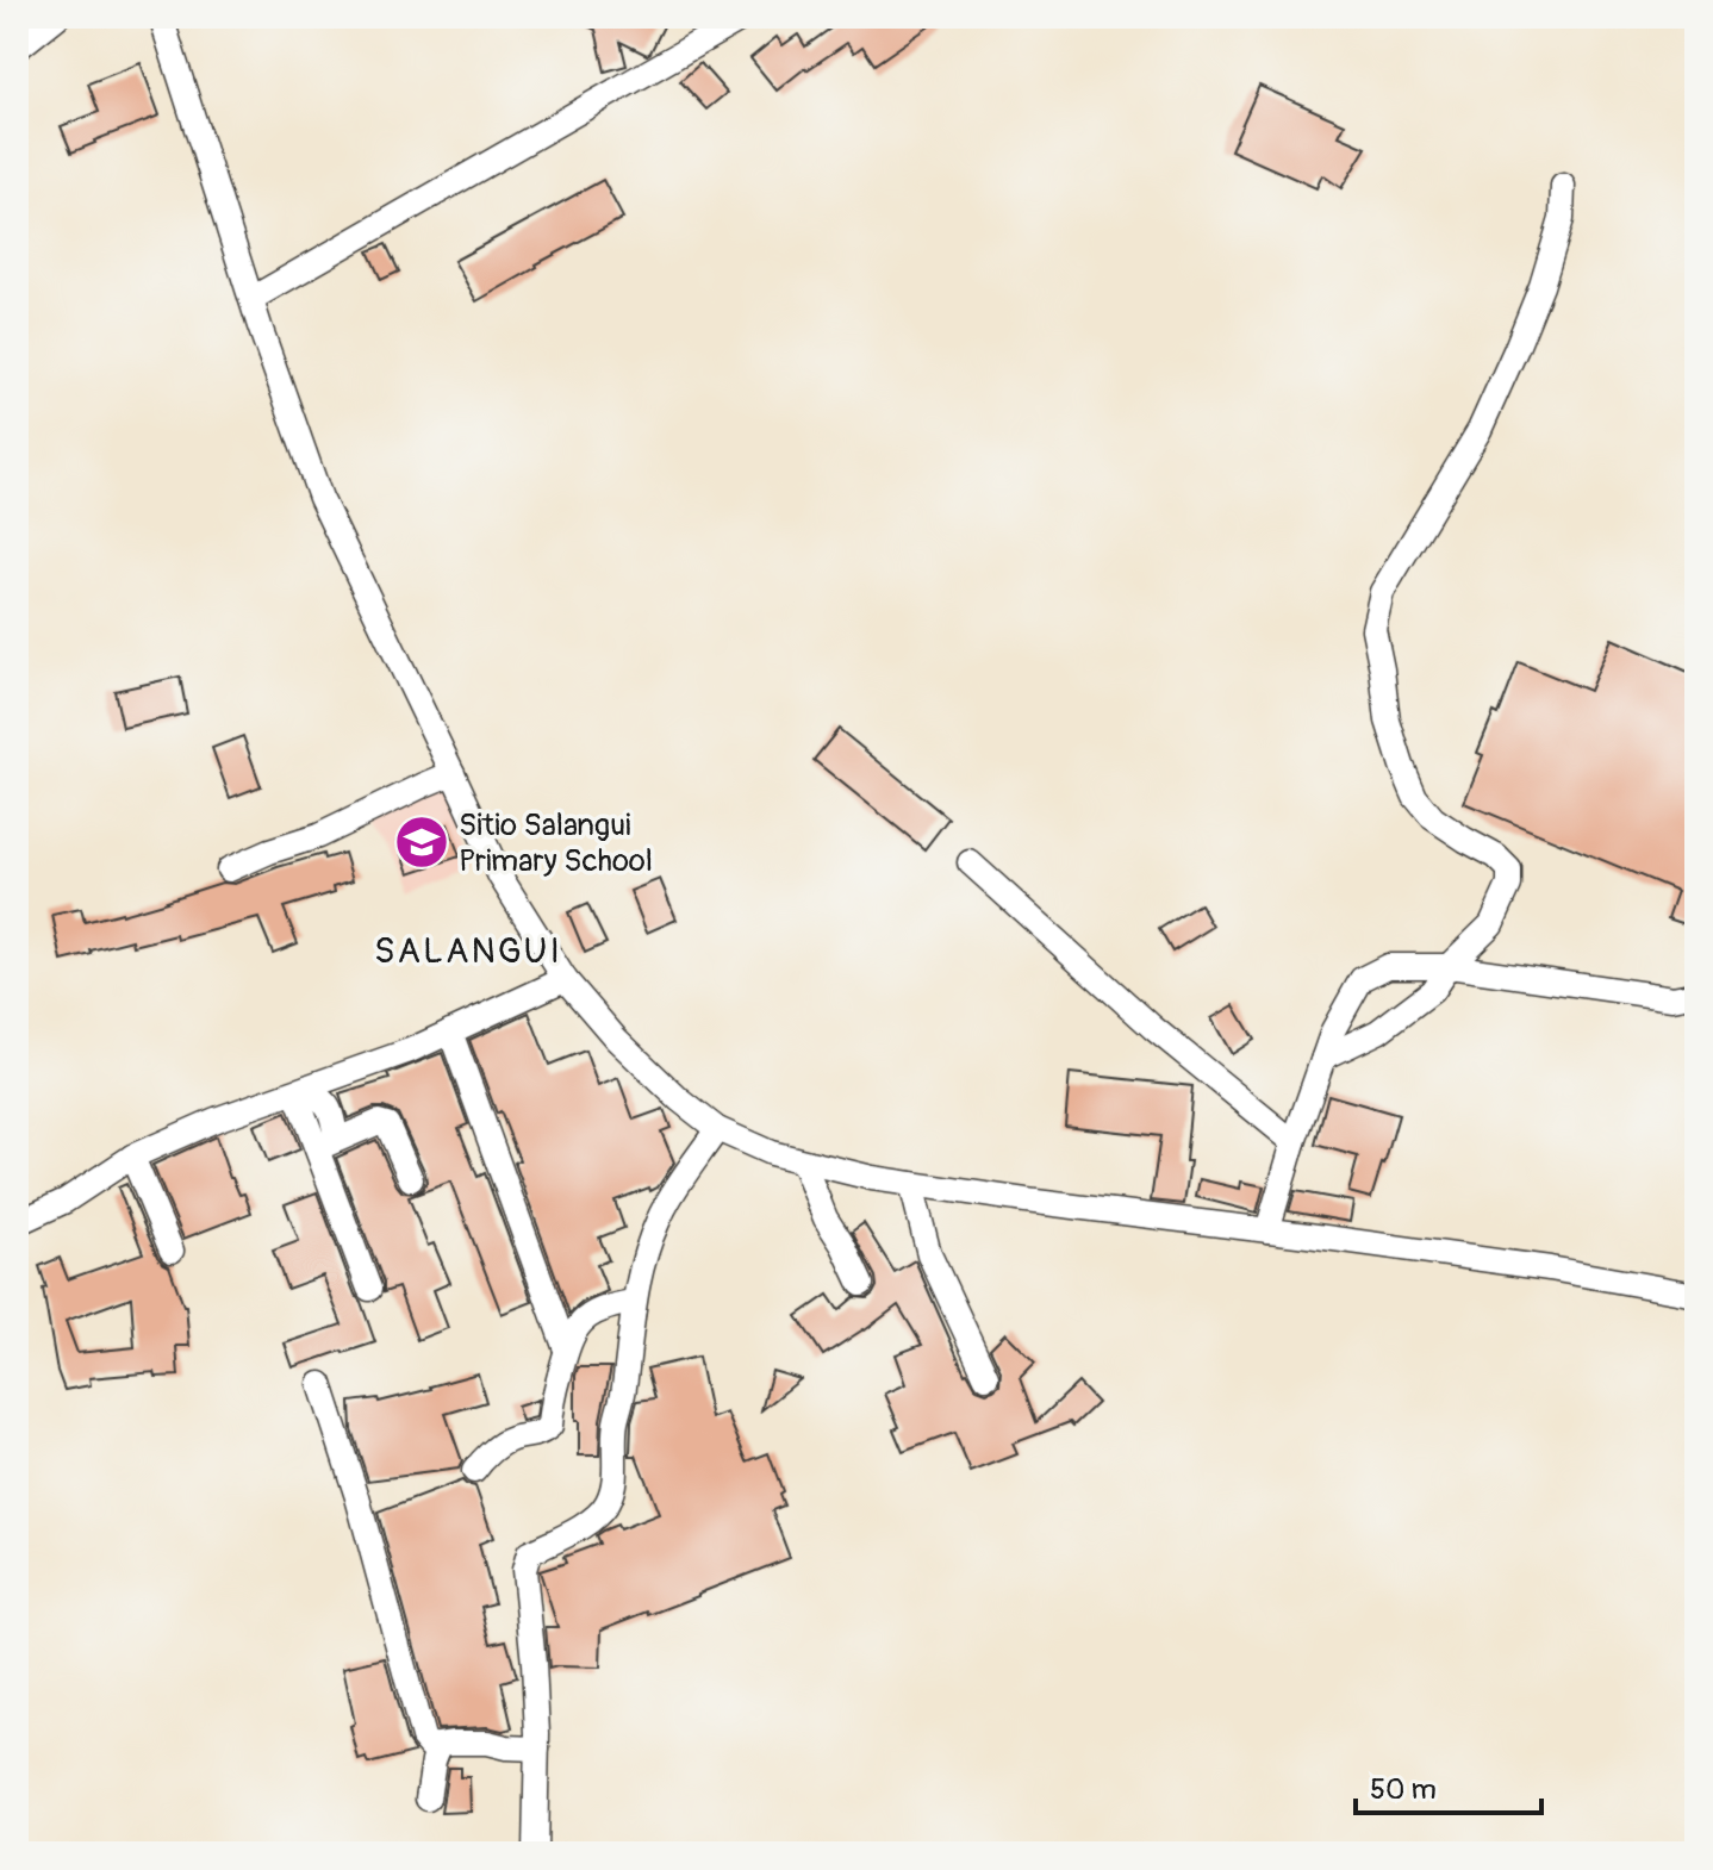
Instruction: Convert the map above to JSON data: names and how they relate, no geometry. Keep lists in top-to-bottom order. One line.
{"districts":["SALANGUI"],"places":{"school or university":["Sitio Salangui Primary School"]},"scale_bar":"50 m"}
